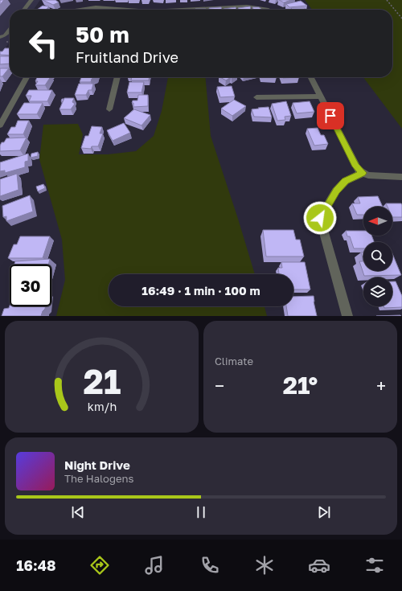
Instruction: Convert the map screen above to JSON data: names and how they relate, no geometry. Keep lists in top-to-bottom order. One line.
{"north":"left","page":{"turn":["50 m","Fruitland Drive"],"limit":"30","trip":"16:49 · 1 min · 100 m","tile":"Climate","heat":["−","21°","+"],"song":["Night Drive","The Halogens"],"tabs":"16:48","gauge":["21","km/h"]}}
